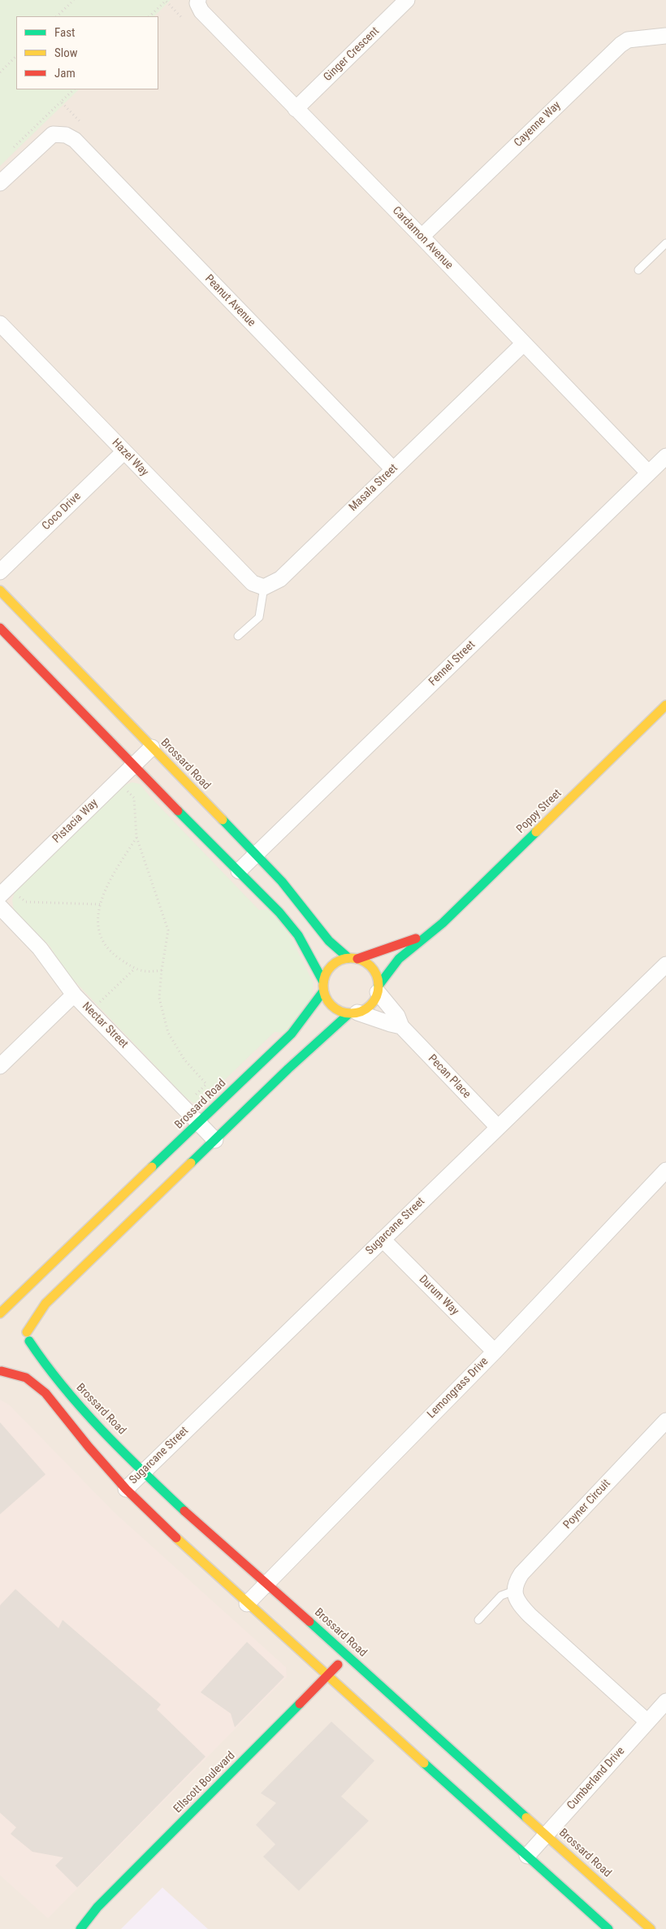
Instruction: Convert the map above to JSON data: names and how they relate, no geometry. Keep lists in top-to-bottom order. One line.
{"streets":{"street":["Ginger Crescent","Cayenne Way","Cardamon Avenue","Peanut Avenue","Hazel Way","Masala Street","Coco Drive","Fennel Street","Brossard Road","Poppy Street","Pistacia Way","Nectar Street","Pecan Place","Sugarcane Street","Durum Way","Lemongrass Drive","Poyner Circuit","Cumberland Drive","Ellscott Boulevard"]},"crossings":[["Ginger Crescent","Cardamon Avenue"],["Cayenne Way","Cardamon Avenue"],["Cardamon Avenue","Masala Street"],["Cardamon Avenue","Fennel Street"],["Peanut Avenue","Masala Street"],["Hazel Way","Masala Street"],["Hazel Way","Coco Drive"],["Fennel Street","Brossard Road"],["Brossard Road","Poppy Street"],["Brossard Road","Pistacia Way"],["Brossard Road","Nectar Street"],["Brossard Road","Pecan Place"],["Brossard Road","Sugarcane Street"],["Brossard Road","Lemongrass Drive"],["Brossard Road","Cumberland Drive"],["Brossard Road","Ellscott Boulevard"],["Poppy Street","Pecan Place"],["Pecan Place","Sugarcane Street"],["Sugarcane Street","Durum Way"],["Durum Way","Lemongrass Drive"]],"legend":["Fast","Slow","Jam"]}
